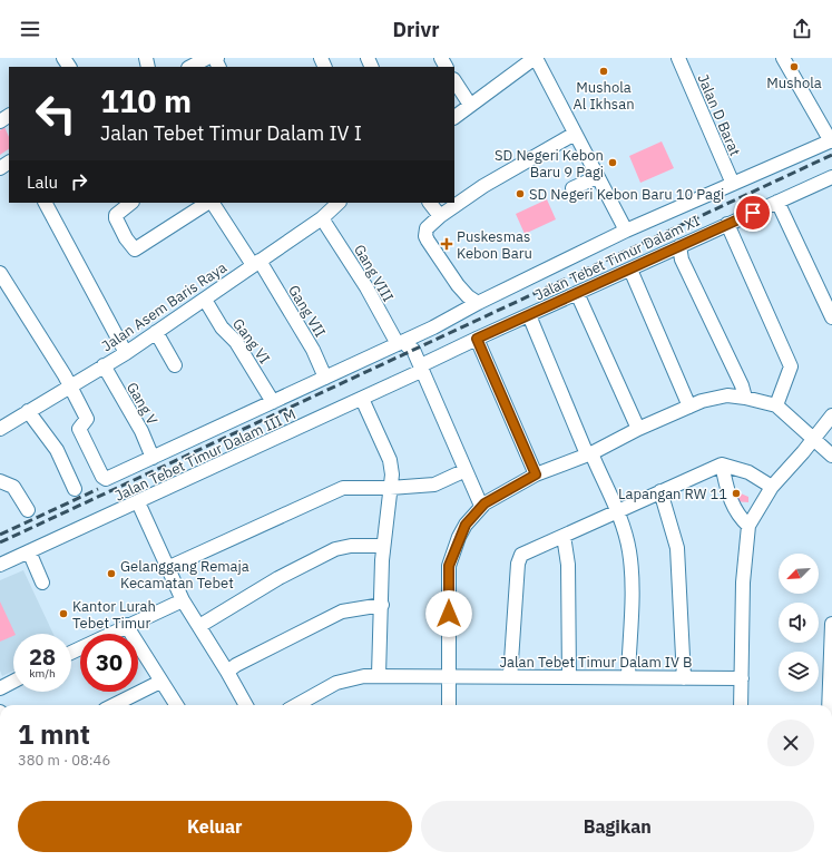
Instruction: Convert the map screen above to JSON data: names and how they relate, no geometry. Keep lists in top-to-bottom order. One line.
{"streets":{"street":["Jalan D Barat","Jalan Tebet Timur Dalam XI","Gang VIII","Jalan Asem Baris Raya","Gang VII","Gang VI","Gang V","Jalan Tebet Timur Dalam III M","Jalan Tebet Timur Dalam IV B"]},"crossings":[["Jalan Tebet Timur Dalam XI","Gang VIII"],["Jalan Tebet Timur Dalam XI","Jalan Tebet Timur Dalam III M"],["Gang VIII","Jalan Asem Baris Raya"],["Gang VIII","Jalan Tebet Timur Dalam III M"],["Jalan Asem Baris Raya","Gang VII"],["Jalan Asem Baris Raya","Gang VI"],["Jalan Asem Baris Raya","Gang V"]],"places":{"other":["Mushola","Mushola Al Ikhsan","SD Negeri Kebon Baru 9 Pagi","SD Negeri Kebon Baru 10 Pagi","Lapangan RW 11","Gelanggang Remaja Kecamatan Tebet","Kantor Lurah Tebet Timur"],"health":["Puskesmas Kebon Baru"]},"north":"bottom left","page":{"header":"Drivr","turn":["110 m","Jalan Tebet Timur Dalam IV I"],"then":"Lalu","speed":"28 km/h","limit":"30","heading":["1 mnt","380 m · 08:46"],"buttons":["Keluar","Bagikan"]}}
